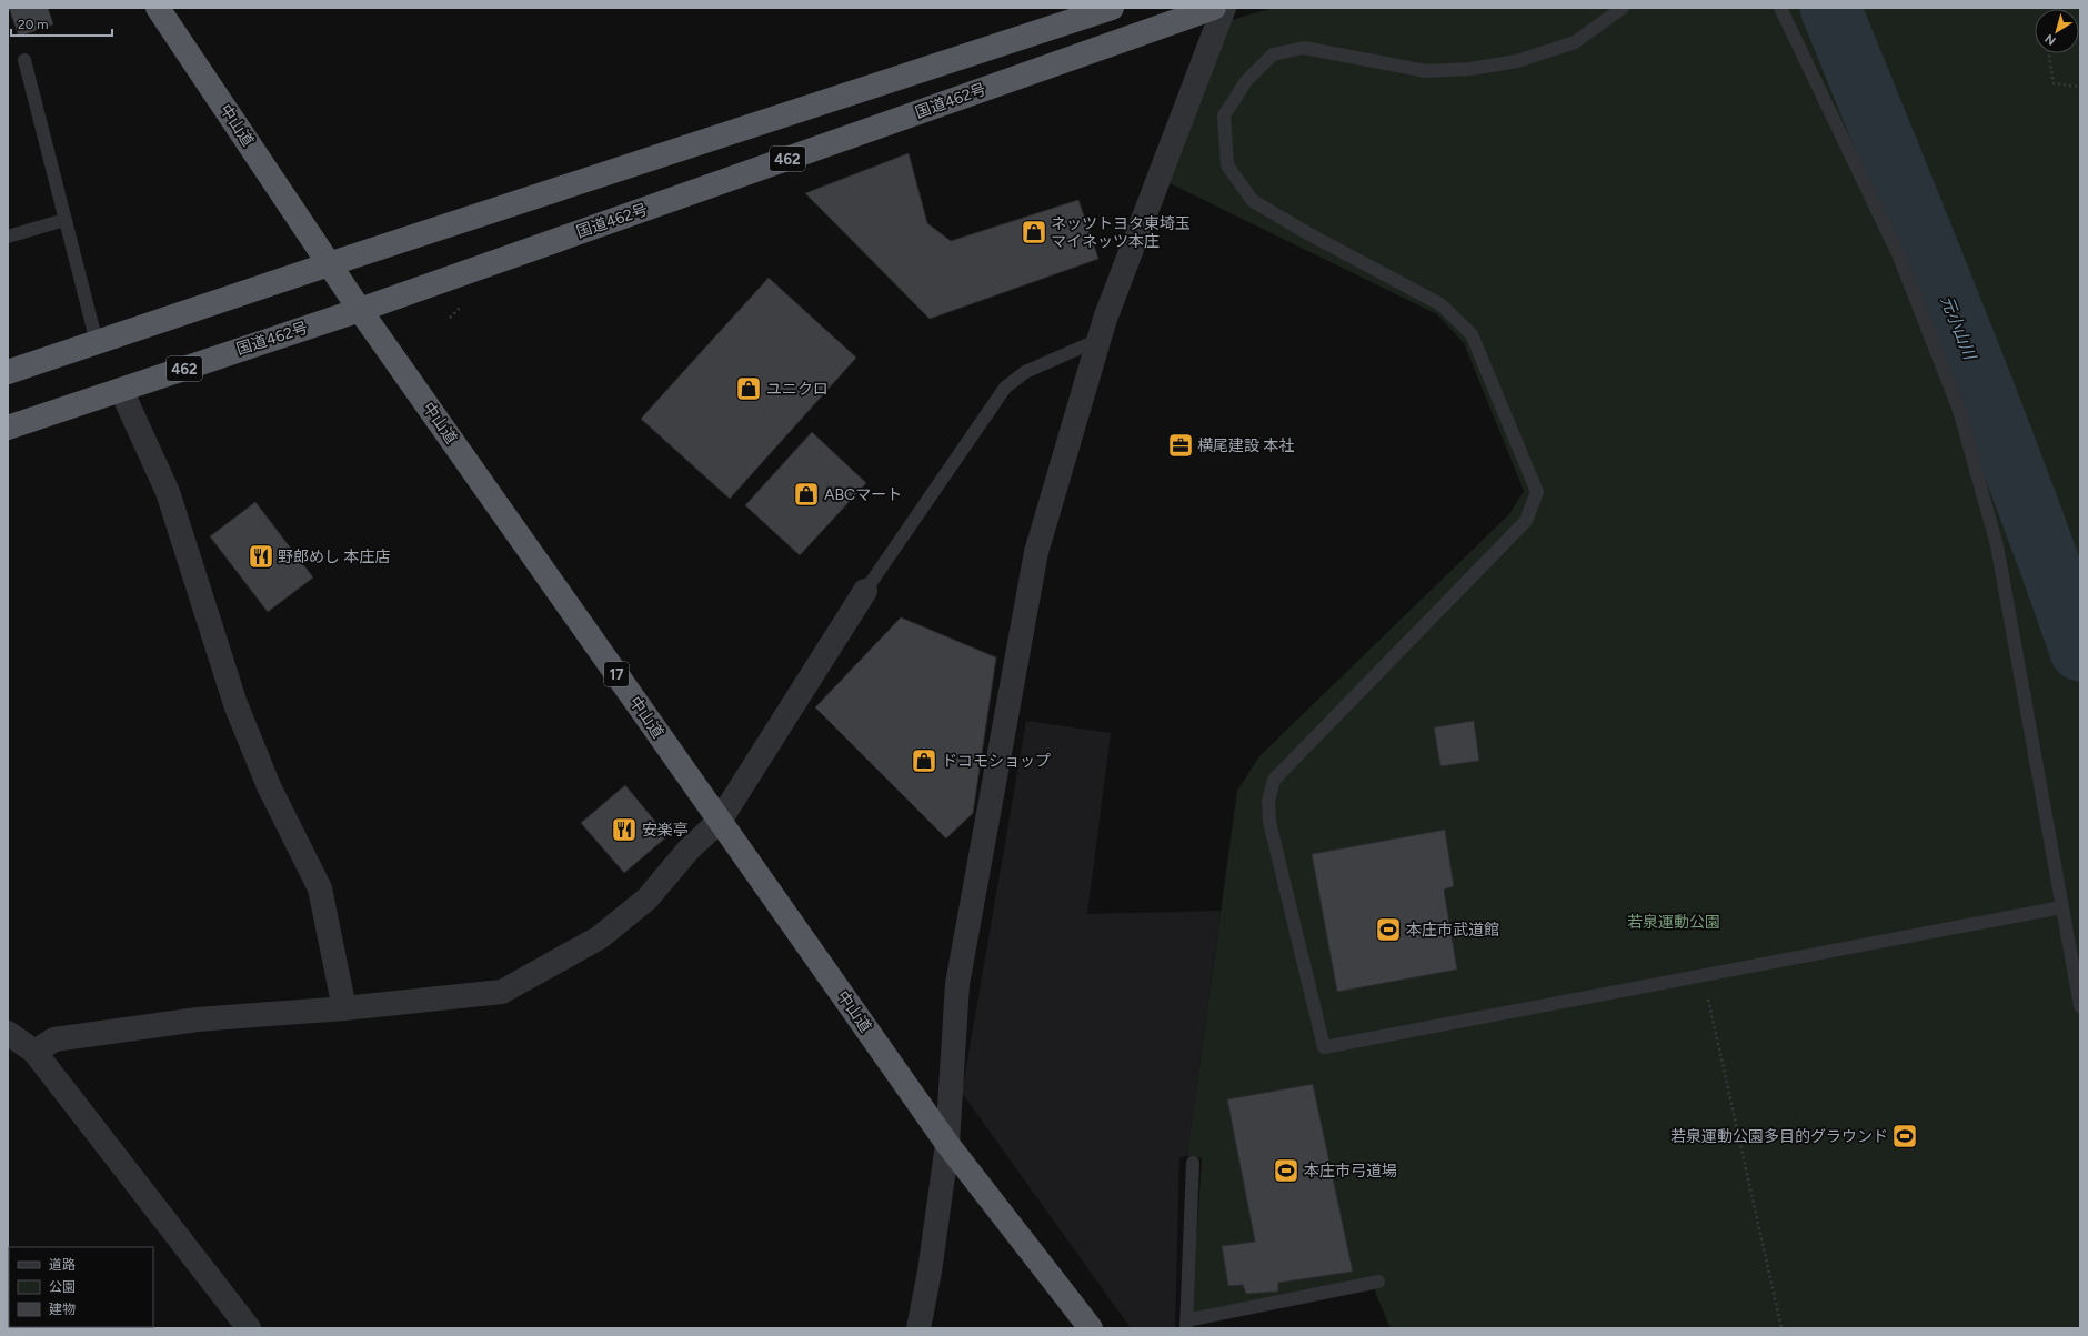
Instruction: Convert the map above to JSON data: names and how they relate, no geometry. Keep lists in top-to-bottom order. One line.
{"streets":{"highway":["国道462号","中山道","462","17"]},"crossings":[["国道462号","中山道"]],"water":["元小山川"],"parks":["若泉運動公園"],"places":{"shop":["ネッツトヨタ東埼玉 マイネッツ本庄","ユニクロ","ABCマート","ドコモショップ"],"office":["横尾建設 本社"],"restaurant":["野郎めし 本庄店","安楽亭"],"sports":["本庄市武道館","若泉運動公園多目的グラウンド","本庄市弓道場"]},"legend":["道路","公園","建物"],"scale_bar":"20 m","north":"bottom left"}
